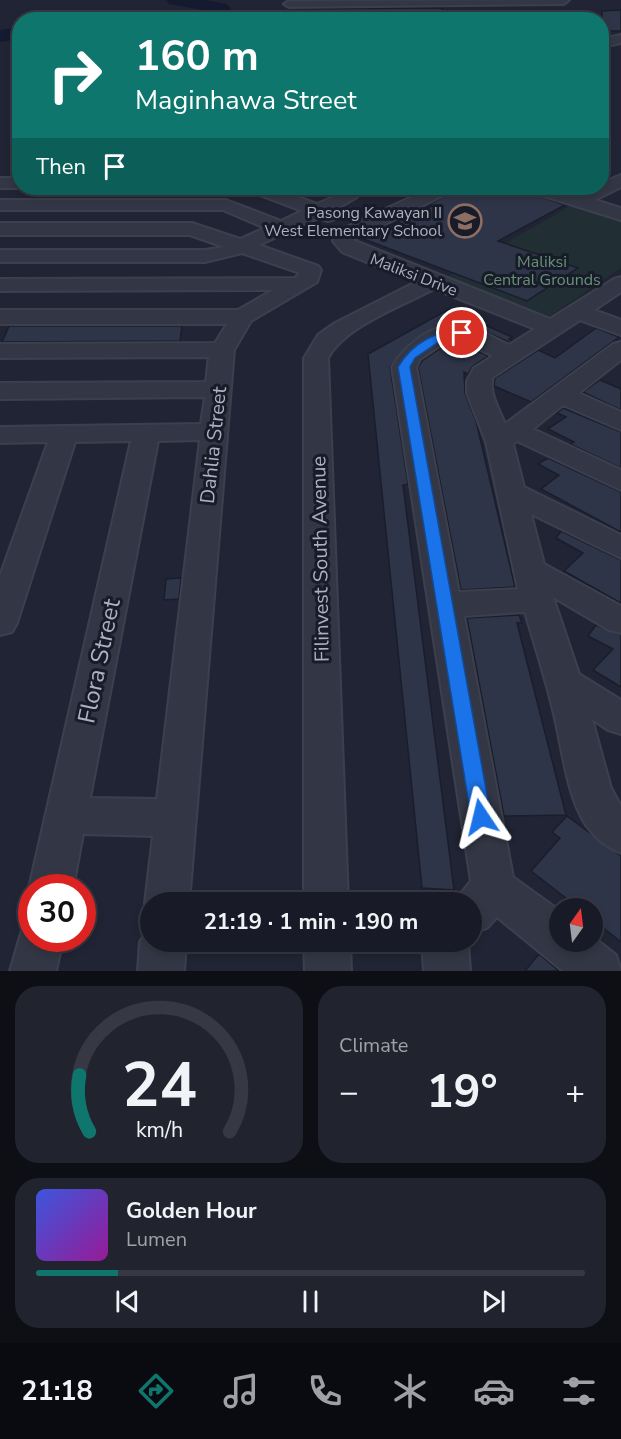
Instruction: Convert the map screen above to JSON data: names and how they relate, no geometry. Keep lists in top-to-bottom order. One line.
{"streets":{"street":["Maliksi Drive","Dahlia Street","Filinvest South Avenue","Flora Street"]},"crossings":[["Maliksi Drive","Filinvest South Avenue"]],"parks":["Maliksi Central Grounds"],"places":{"school or university":["Pasong Kawayan II West Elementary School"]},"north":"top","page":{"turn":["160 m","Maginhawa Street"],"then":"Then","limit":"30","trip":"21:19 · 1 min · 190 m","tile":"Climate","heat":["−","19°","+"],"song":["Golden Hour","Lumen"],"tabs":"21:18","gauge":["24","km/h"]}}
